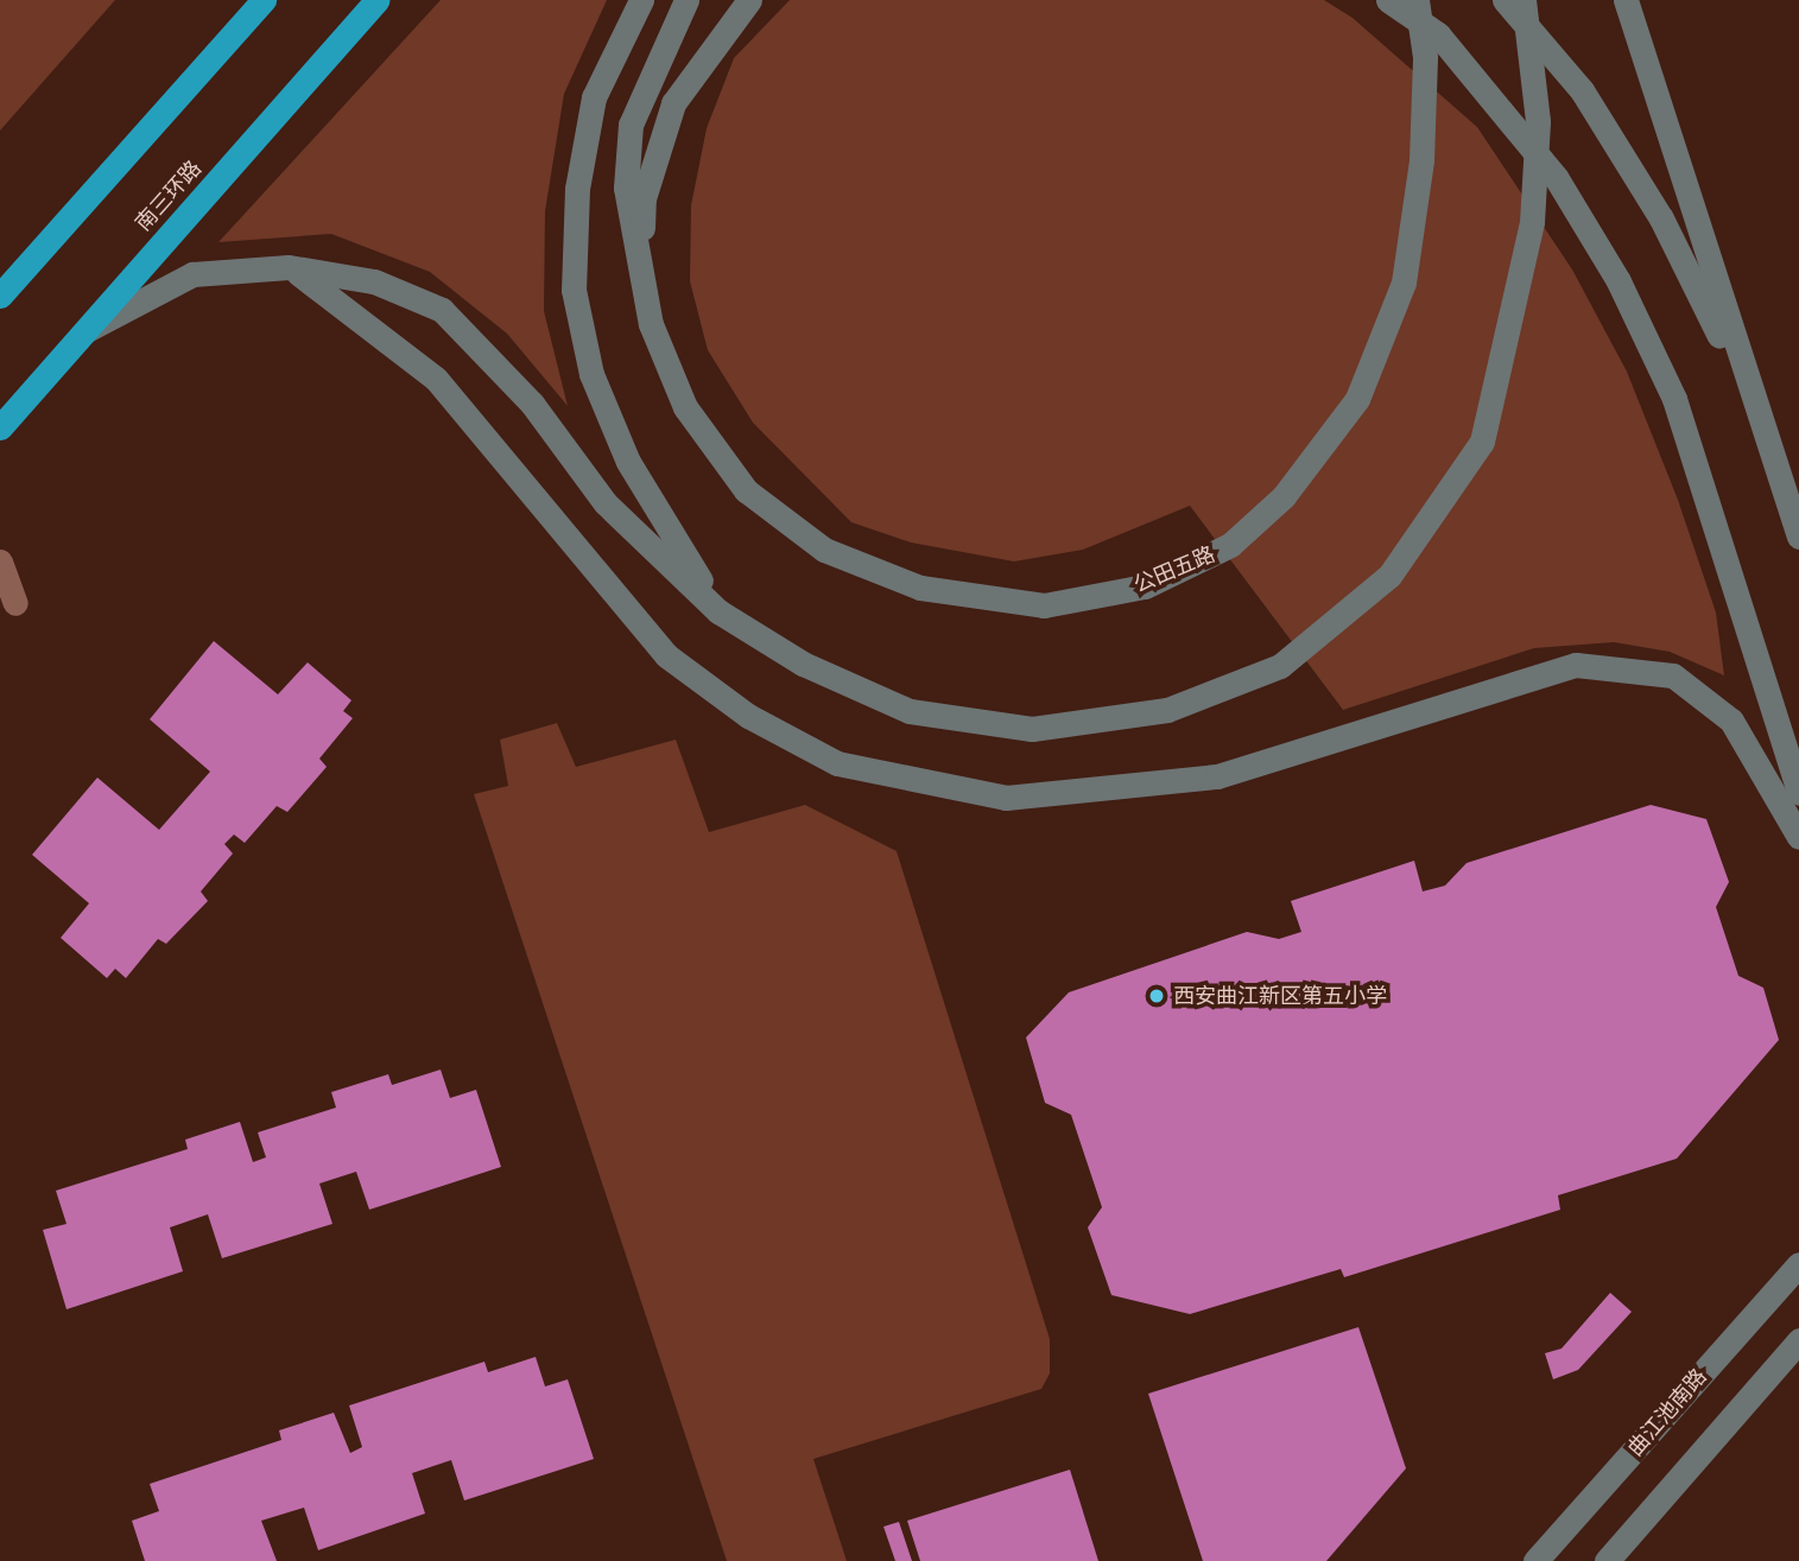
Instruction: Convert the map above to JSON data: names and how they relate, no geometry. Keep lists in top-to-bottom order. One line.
{"streets":{"highway":["南三环路"],"main road":["公田五路","曲江池南路"]},"places":["西安曲江新区第五小学"]}
